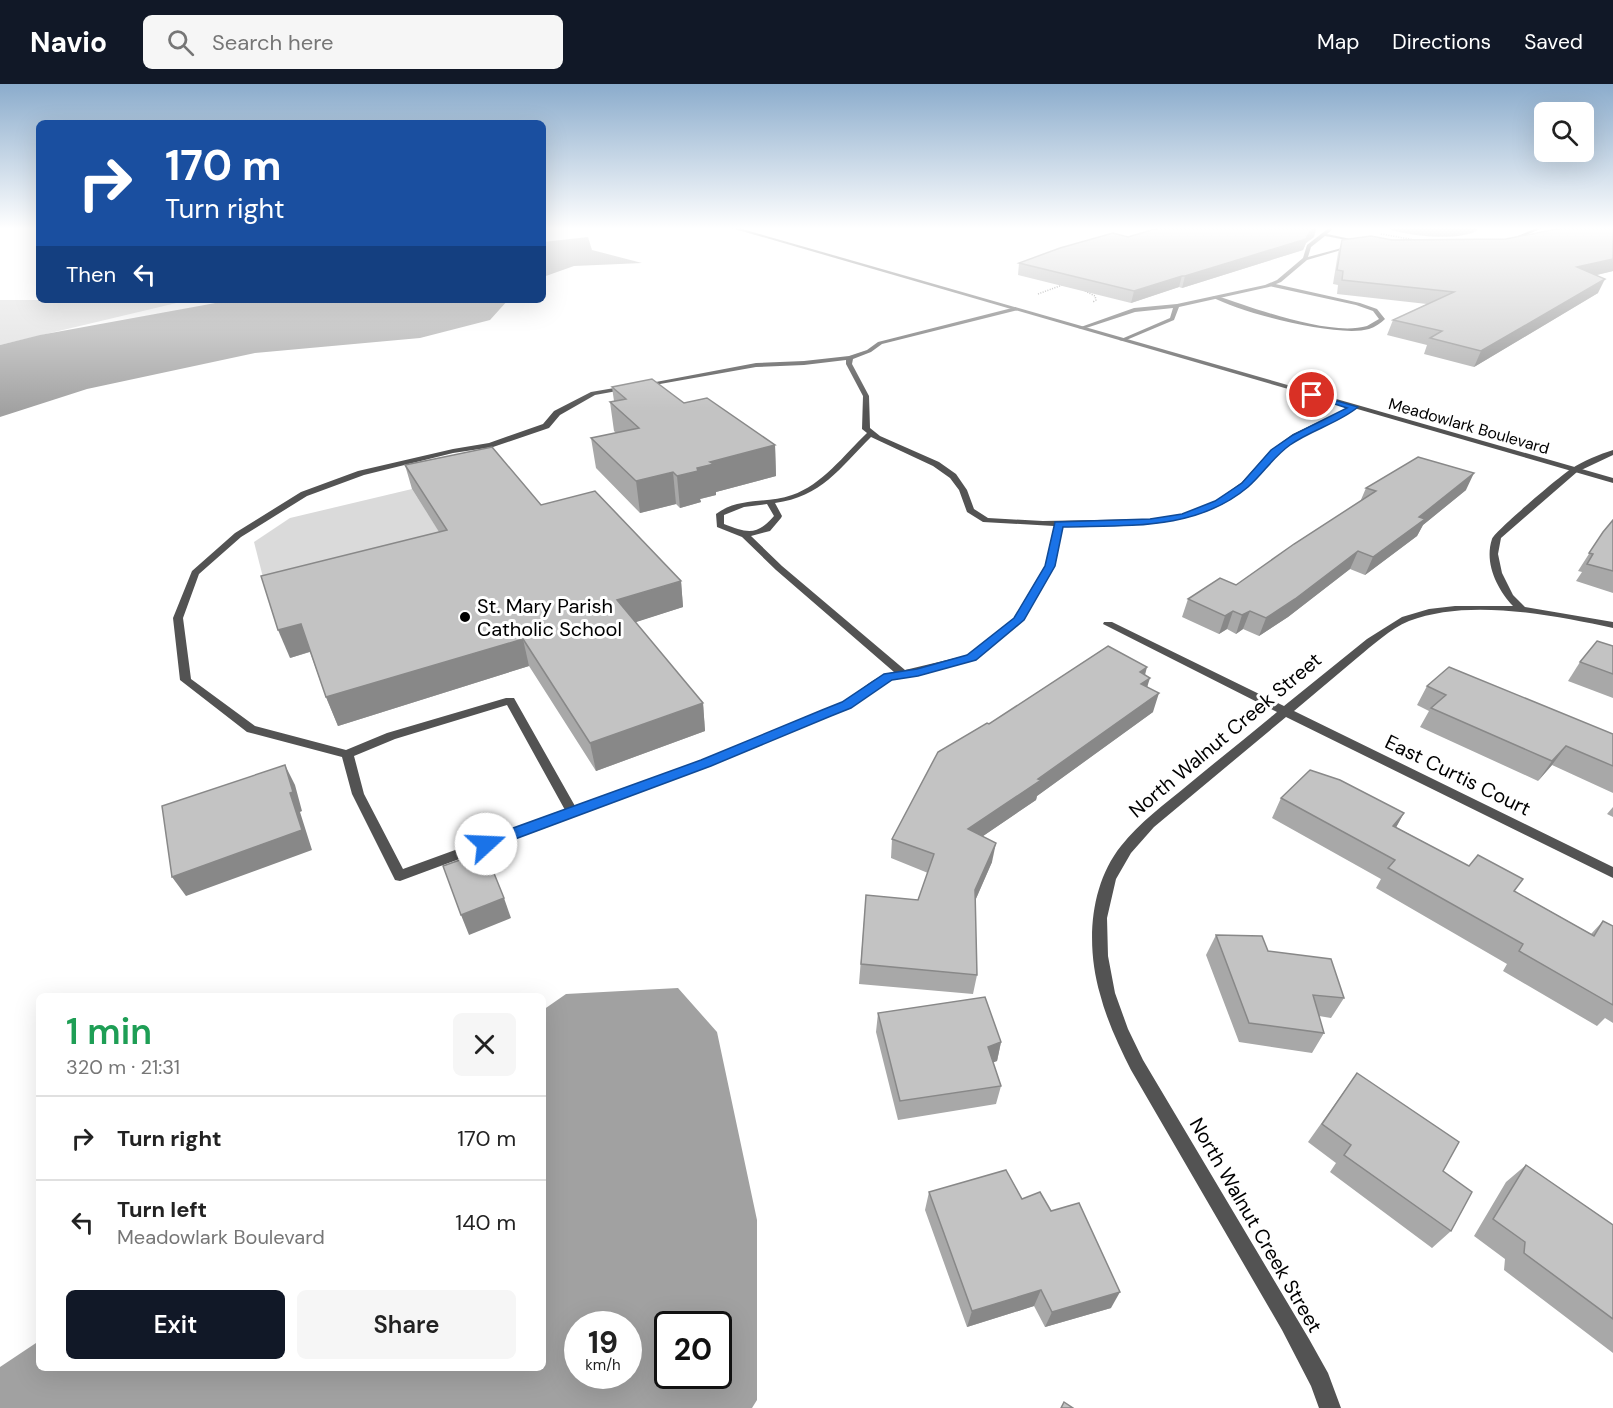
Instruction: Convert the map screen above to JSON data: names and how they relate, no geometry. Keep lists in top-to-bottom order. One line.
{"streets":{"street":["Meadowlark Boulevard","North Walnut Creek Street","East Curtis Court"]},"crossings":[["North Walnut Creek Street","East Curtis Court"]],"places":["St. Mary Parish Catholic School"],"page":{"header":"Navio","search":"Search here","nav":["Map","Directions","Saved"],"turn":["170 m","Turn right"],"then":"Then","heading":["1 min","320 m · 21:31"],"list":[{"name":"Turn right","value":"170 m"},{"name":"Turn left","note":"Meadowlark Boulevard","value":"140 m"}],"buttons":["Exit","Share"],"speed":"19 km/h","limit":"20"}}
